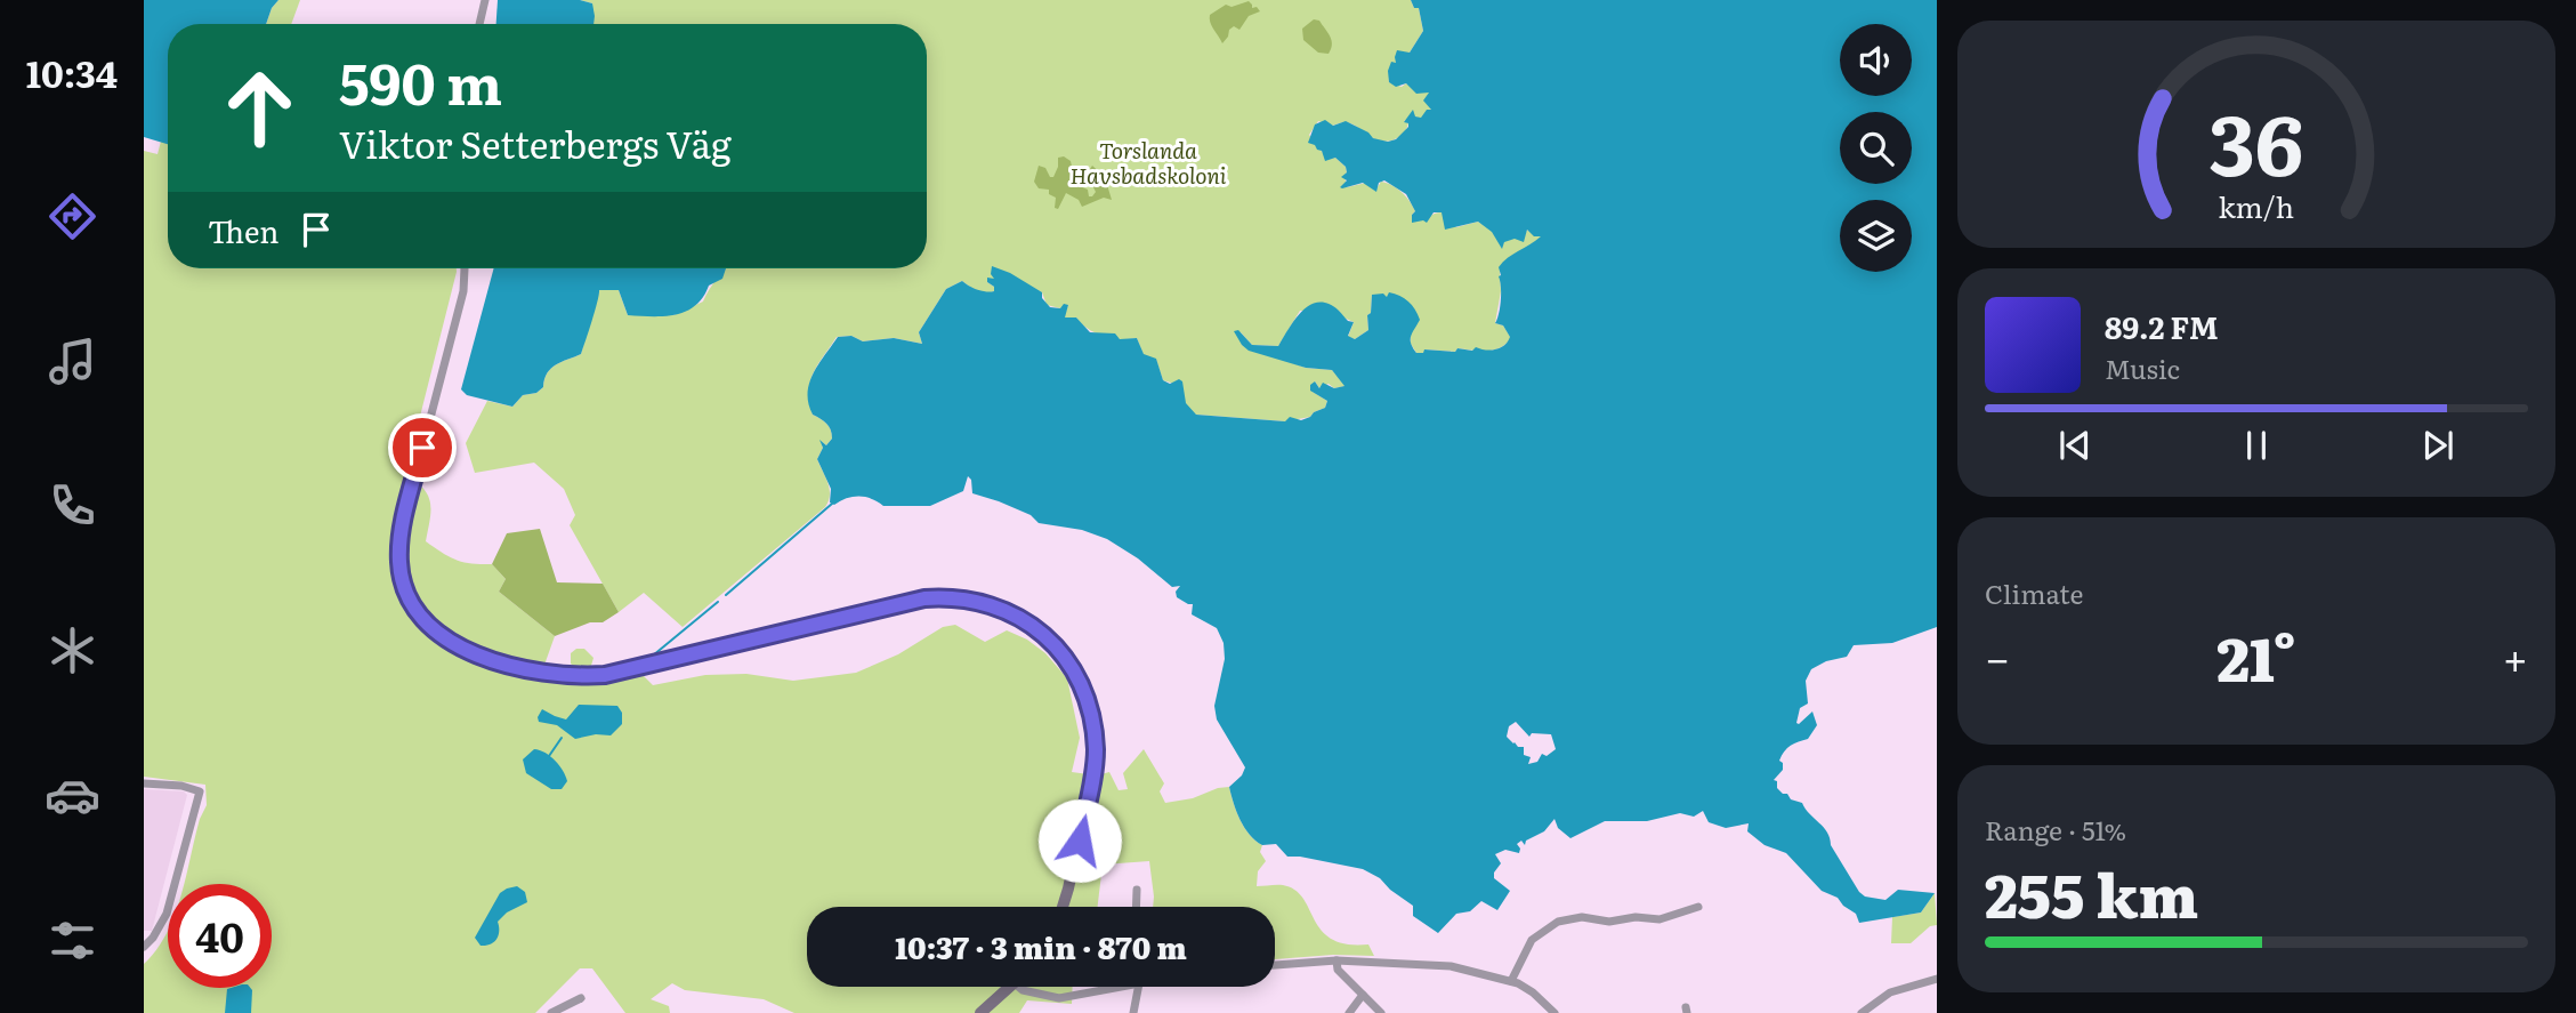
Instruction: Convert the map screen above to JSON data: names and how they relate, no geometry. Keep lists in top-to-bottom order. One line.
{"parks":["Torslanda Havsbadskoloni"],"page":{"tabs":"10:34","turn":["590 m","Viktor Setterbergs Väg"],"then":"Then","song":["89.2 FM","Music"],"tile":["Climate",["Range · 51%","255 km"]],"heat":["−","21°","+"],"limit":"40","trip":"10:37 · 3 min · 870 m","gauge":["36","km/h"]}}
